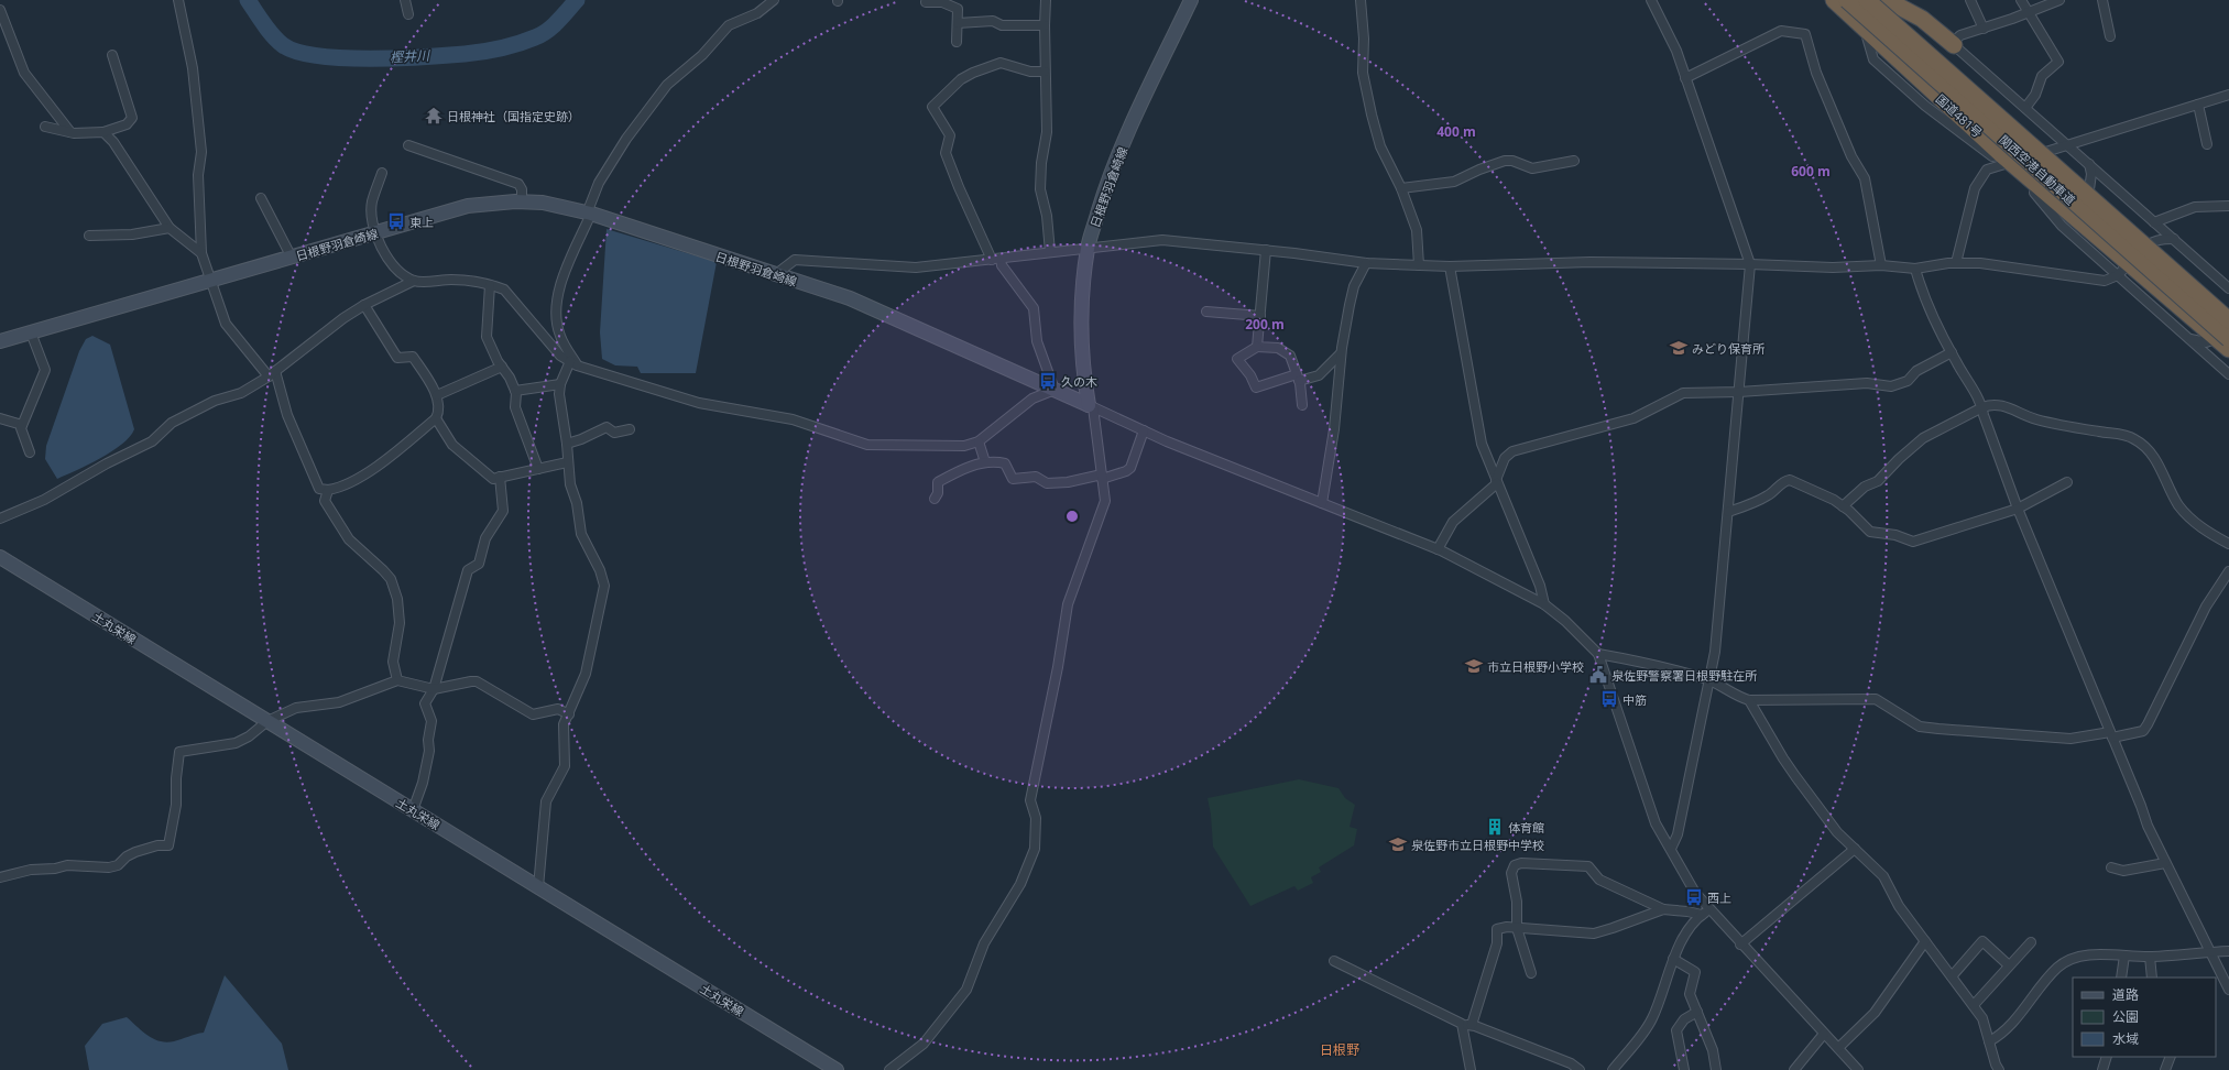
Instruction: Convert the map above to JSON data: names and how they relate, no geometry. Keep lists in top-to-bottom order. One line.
{"streets":{"highway":["国道481号","関西空港自動車道"],"main road":["日根野羽倉崎線","土丸栄線"]},"crossings":[["国道481号","関西空港自動車道"]],"districts":["日根野"],"water":["樫井川"],"places":{"temple":["日根神社（国指定史跡）"],"bus stop":["東上","久の木","中筋","西上"],"school or university":["みどり保育所","市立日根野小学校","泉佐野市立日根野中学校"],"public building":["泉佐野警察署日根野駐在所"],"building":["体育館"]},"legend":["道路","公園","水域"],"rings":["400 m","600 m","200 m"]}
